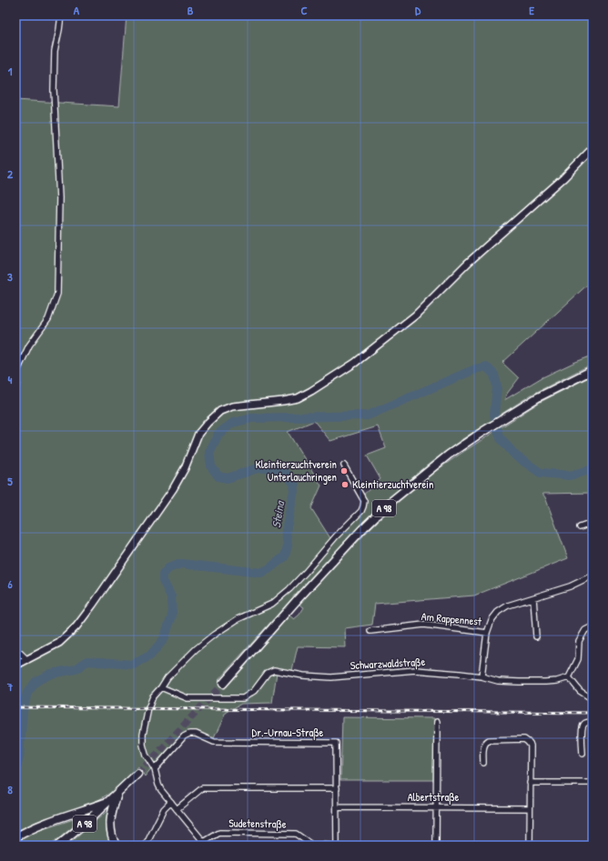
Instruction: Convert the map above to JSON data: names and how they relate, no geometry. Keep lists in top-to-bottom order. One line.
{"streets":{"highway":["A 98"],"street":["Am Rappennest","Schwarzwaldstraße","Dr.-Urnau-Straße","Albertstraße","Sudetenstraße"]},"crossings":[["Dr.-Urnau-Straße","Albertstraße"]],"water":["Steina"],"places":["Kleintierzuchtverein Unterlauchringen","Kleintierzuchtverein"],"grid":{"columns":["A","B","C","D","E"],"rows":["1","2","3","4","5","6","7","8"]}}
